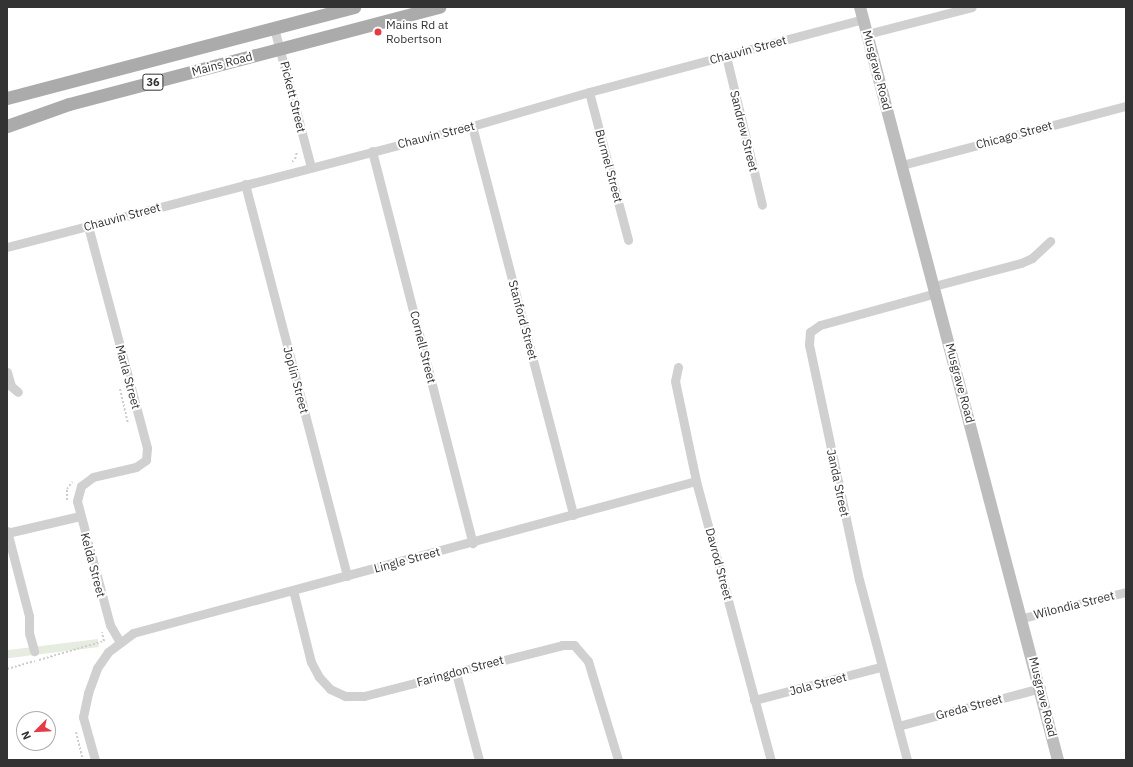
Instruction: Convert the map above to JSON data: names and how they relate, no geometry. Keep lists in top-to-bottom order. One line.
{"streets":{"main road":["Mains Road","36"],"street":["Chauvin Street","Musgrave Road","Pickett Street","Sandrew Street","Chicago Street","Burmel Street","Stanford Street","Cornell Street","Marla Street","Joplin Street","Janda Street","Lingle Street","Davrod Street","Kelda Street","Wilondia Street","Faringdon Street","Jola Street","Greda Street"]},"crossings":[["Chauvin Street","Musgrave Road"],["Chauvin Street","Pickett Street"],["Chauvin Street","Sandrew Street"],["Chauvin Street","Burmel Street"],["Chauvin Street","Stanford Street"],["Chauvin Street","Cornell Street"],["Chauvin Street","Marla Street"],["Chauvin Street","Joplin Street"],["Mains Road","Pickett Street"],["Musgrave Road","Chicago Street"],["Musgrave Road","Janda Street"],["Musgrave Road","Wilondia Street"],["Musgrave Road","Greda Street"],["Stanford Street","Lingle Street"],["Cornell Street","Lingle Street"],["Marla Street","Kelda Street"],["Joplin Street","Lingle Street"],["Janda Street","Jola Street"],["Janda Street","Greda Street"],["Lingle Street","Davrod Street"],["Lingle Street","Kelda Street"],["Lingle Street","Faringdon Street"],["Davrod Street","Jola Street"]],"places":["Mains Rd at Robertson"],"north":"bottom left"}
